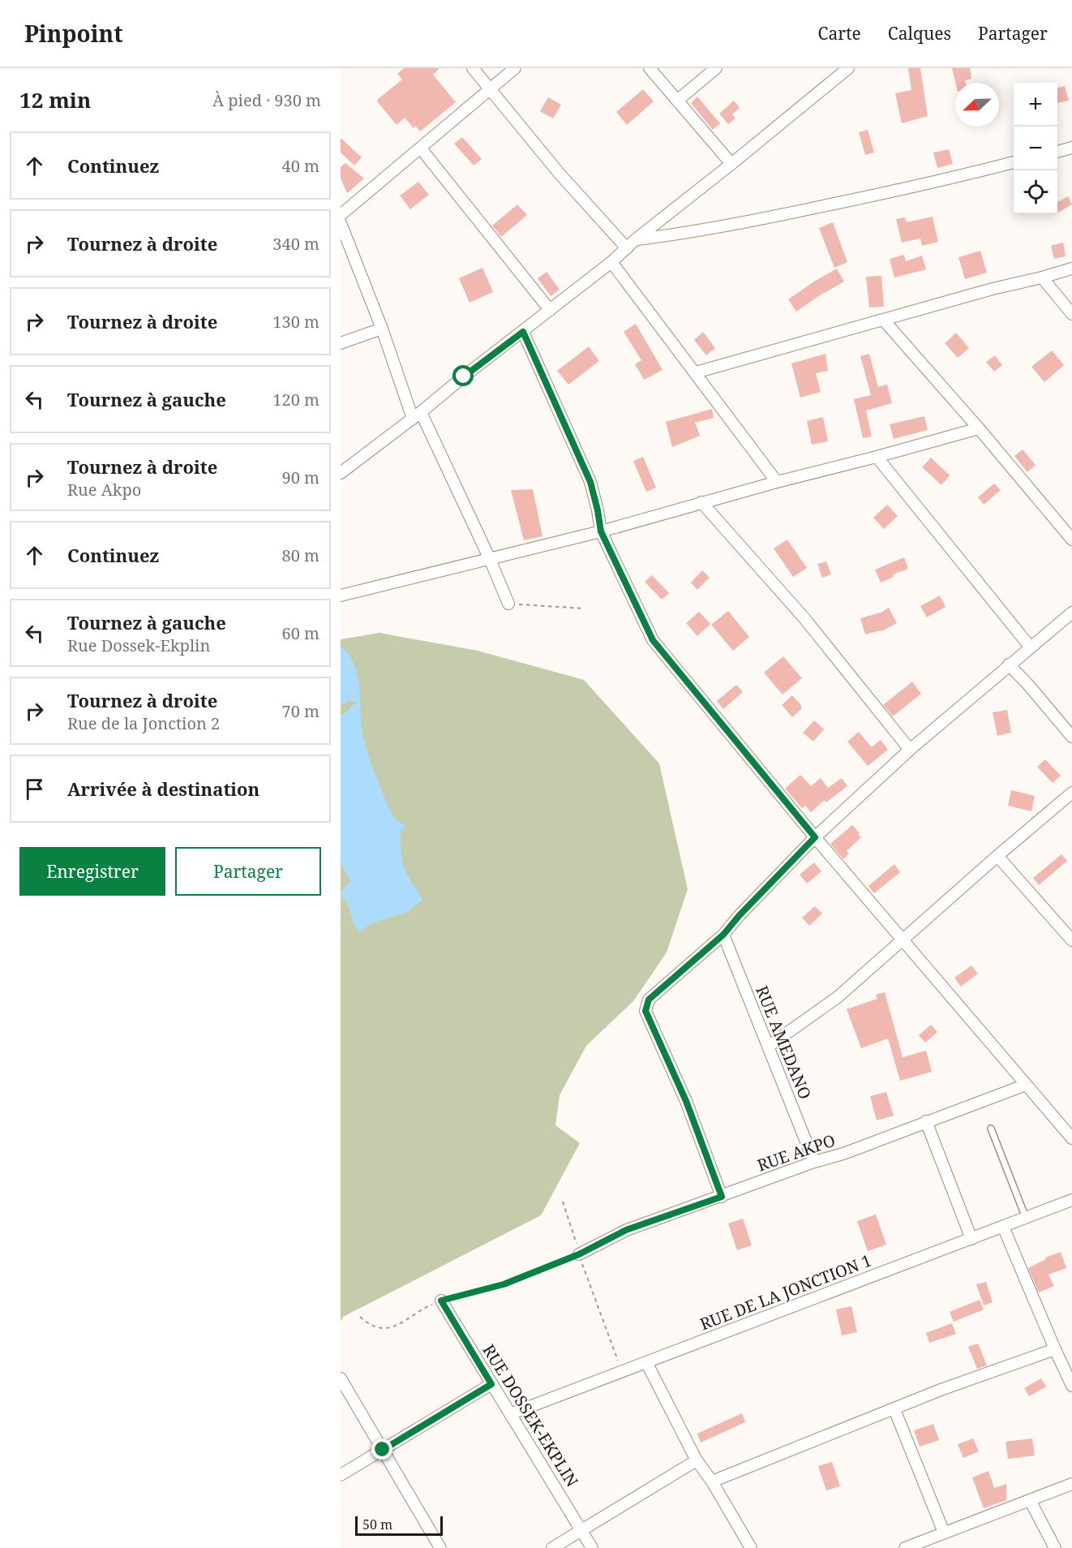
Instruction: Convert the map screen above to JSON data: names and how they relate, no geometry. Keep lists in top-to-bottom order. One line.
{"streets":{"street":["RUE AMEDANO","RUE AKPO","RUE DE LA JONCTION 1","RUE DOSSEK-EKPLIN"]},"crossings":[["RUE AMEDANO","RUE AKPO"],["RUE DE LA JONCTION 1","RUE DOSSEK-EKPLIN"]],"scale_bar":"50 m","north":"bottom left","page":{"header":"Pinpoint","nav":["Carte","Calques","Partager"],"heading":["12 min","À pied · 930 m"],"map_buttons":["+","−"],"list":[["Continuez","40 m"],["Tournez à droite","340 m"],["Tournez à droite","130 m"],["Tournez à gauche","120 m"],["Tournez à droite","Rue Akpo","90 m"],["Continuez","80 m"],["Tournez à gauche","Rue Dossek-Ekplin","60 m"],["Tournez à droite","Rue de la Jonction 2","70 m"],"Arrivée à destination"],"buttons":["Enregistrer","Partager"],"scale":"50 m"}}
